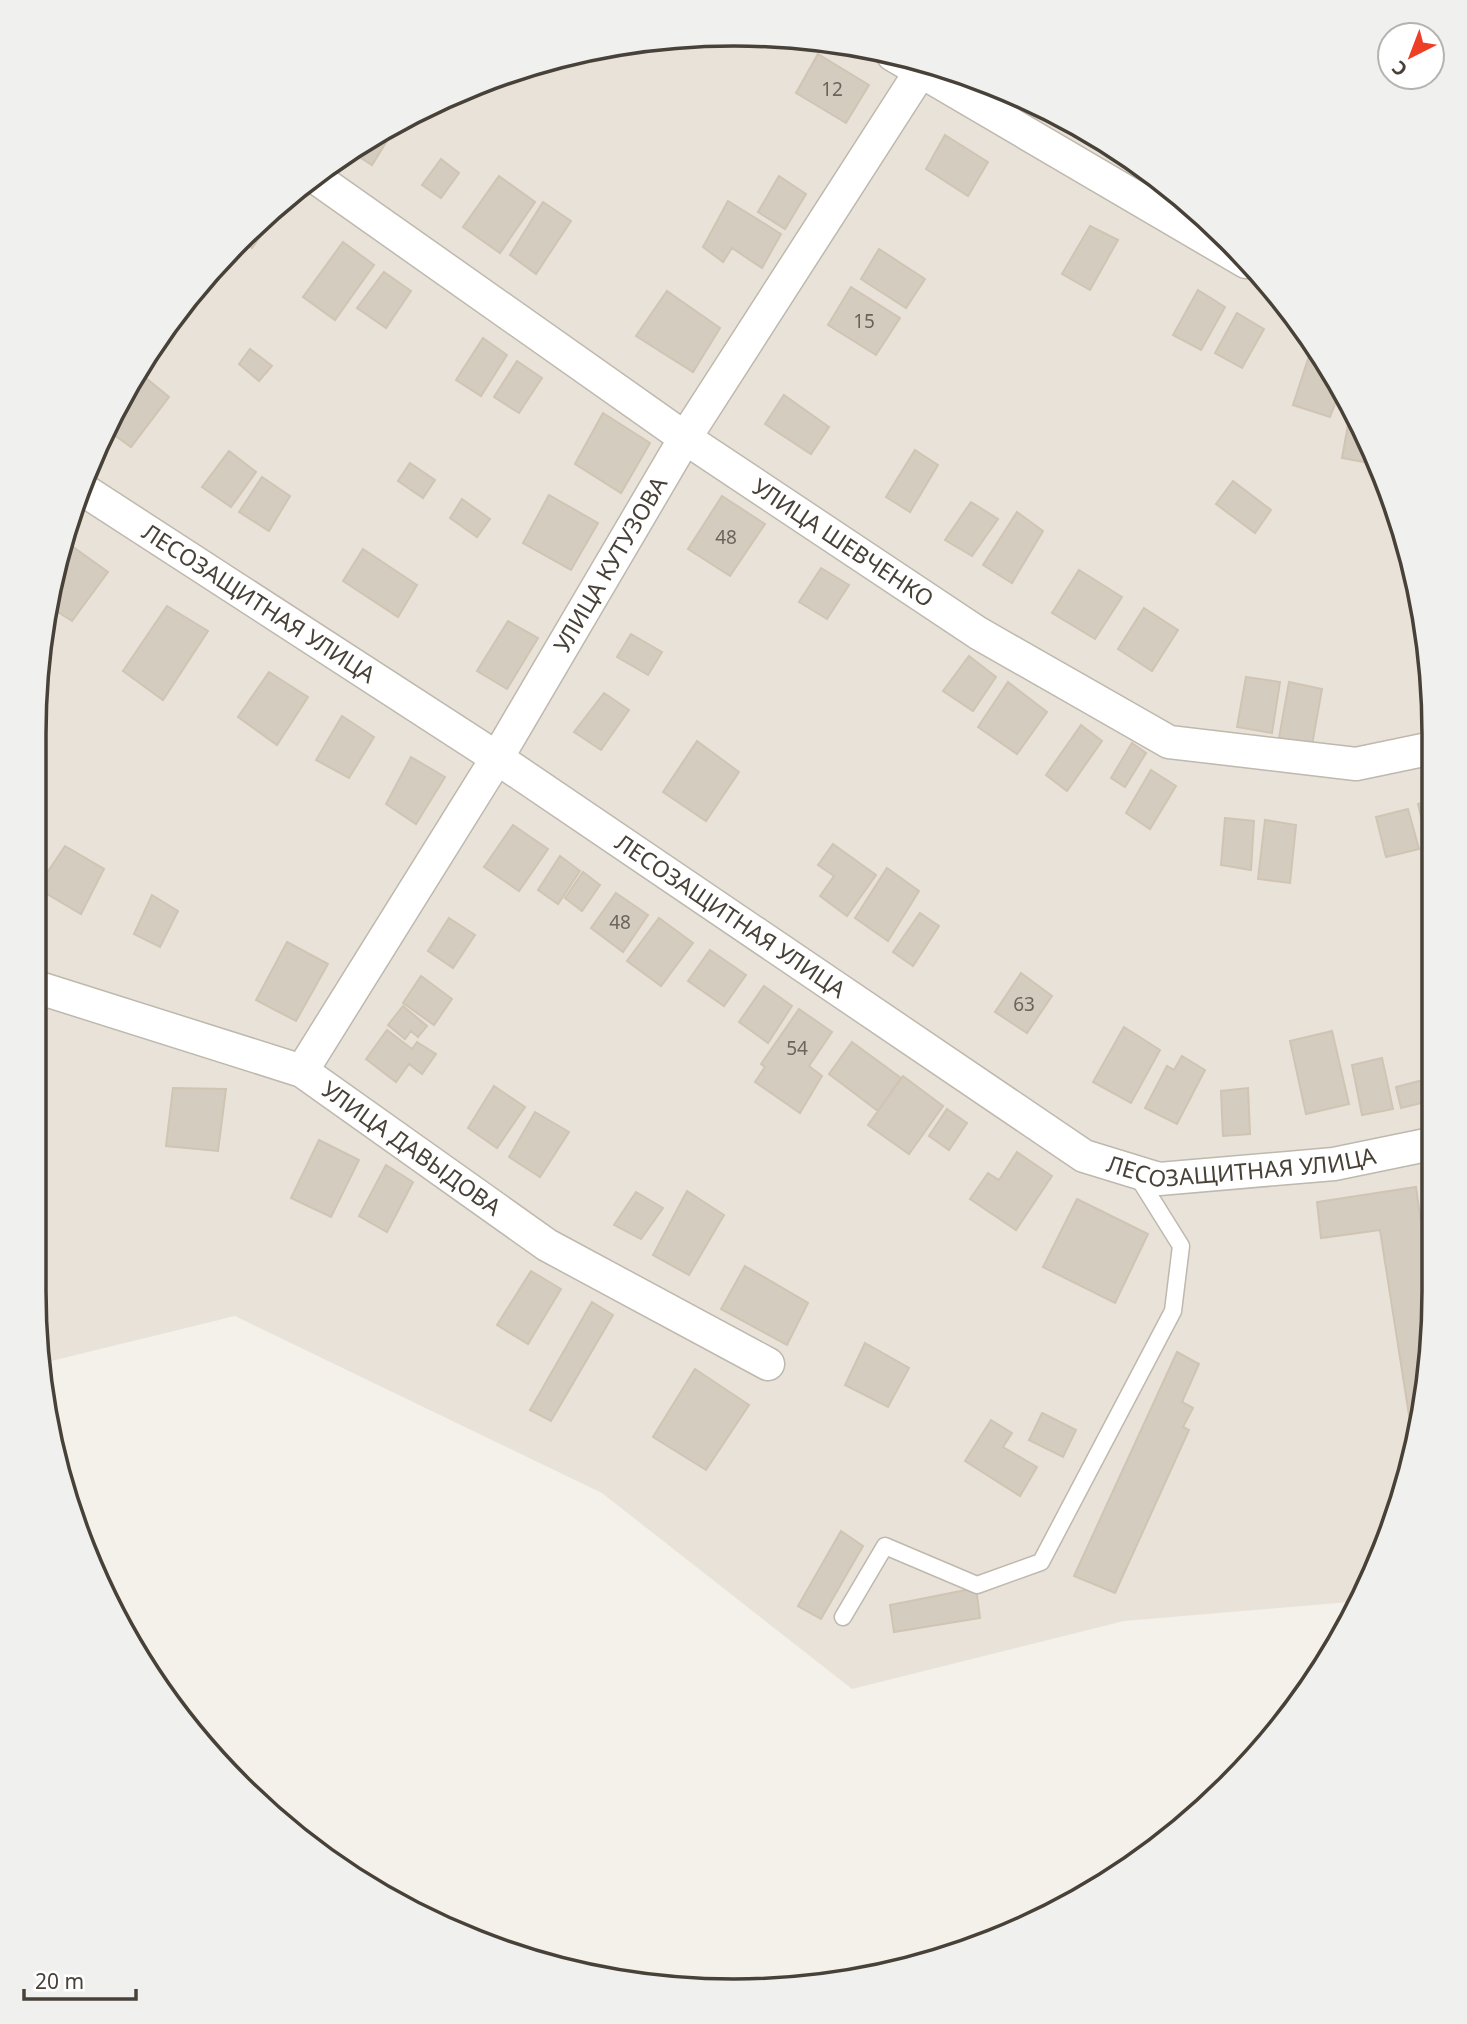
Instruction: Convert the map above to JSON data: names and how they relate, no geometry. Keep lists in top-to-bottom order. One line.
{"streets":{"street":["УЛИЦА ШЕВЧЕНКО","УЛИЦА КУТУЗОВА","ЛЕСОЗАЩИТНАЯ УЛИЦА","УЛИЦА ДАВЫДОВА"]},"crossings":[["УЛИЦА ШЕВЧЕНКО","УЛИЦА КУТУЗОВА"],["УЛИЦА КУТУЗОВА","ЛЕСОЗАЩИТНАЯ УЛИЦА"],["УЛИЦА КУТУЗОВА","УЛИЦА ДАВЫДОВА"]],"house_numbers":["12","15","48","48","63","54"],"scale_bar":"20 m","north":"bottom left"}
